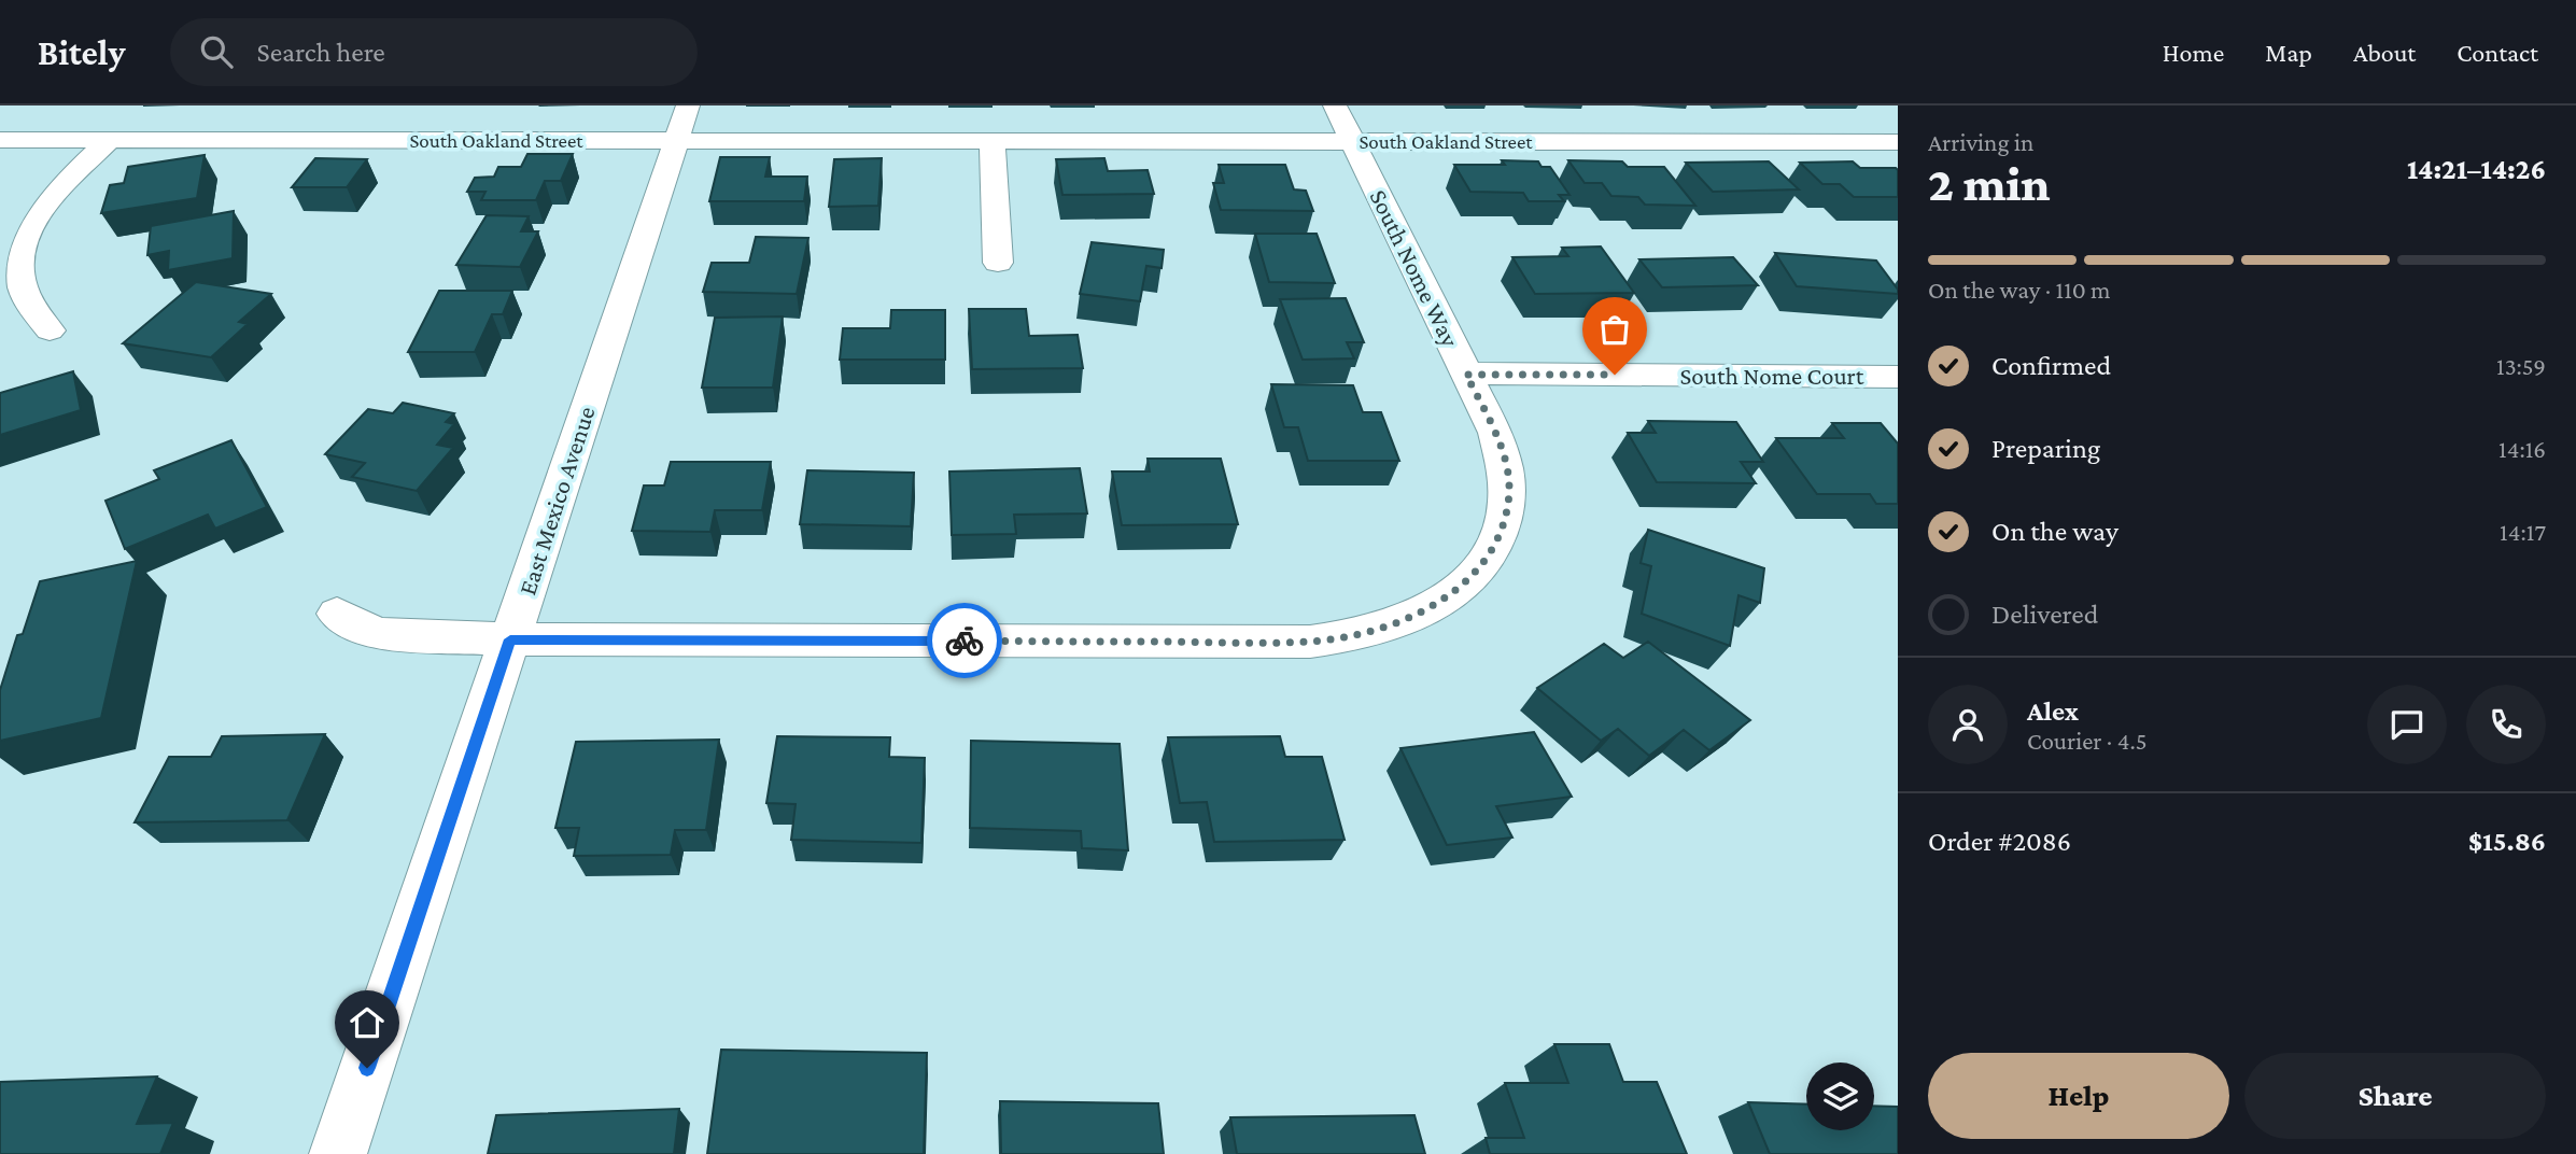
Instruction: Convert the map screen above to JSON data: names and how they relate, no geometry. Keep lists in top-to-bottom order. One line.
{"streets":{"street":["South Oakland Street","South Nome Way","South Nome Court","East Mexico Avenue"]},"crossings":[["South Oakland Street","South Nome Way"],["South Oakland Street","East Mexico Avenue"],["South Nome Way","South Nome Court"],["South Nome Way","East Mexico Avenue"]],"page":{"header":"Bitely","search":"Search here","nav":["Home","Map","About","Contact"],"heading":["2 min","Arriving in","14:21–14:26"],"panel":["Alex","Courier · 4.5","Order #2086","$15.86"],"bar":"On the way · 110 m","list":[["Confirmed","13:59"],["Preparing","14:16"],["On the way","14:17"],"Delivered"],"buttons":["Help","Share"]}}
